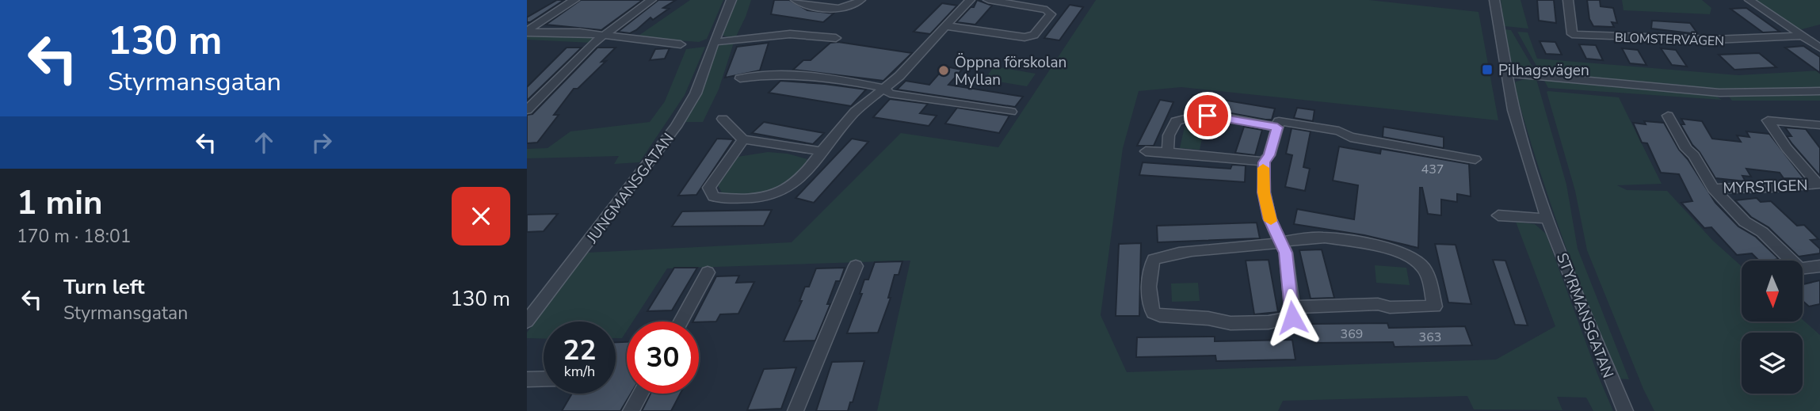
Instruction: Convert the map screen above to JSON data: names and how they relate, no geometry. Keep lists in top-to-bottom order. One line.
{"streets":{"street":["BLOMSTERVÄGEN","MYRSTIGEN","JUNGMANSGATAN","STYRMANSGATAN"]},"places":{"transit":["Pilhagsvägen"],"other":["Öppna förskolan Myllan"]},"house_numbers":["437","369","363"],"north":"bottom","page":{"turn":["130 m","Styrmansgatan"],"heading":["1 min","170 m · 18:01"],"list":[{"name":"Turn left","note":"Styrmansgatan","value":"130 m"}],"speed":"22 km/h","limit":"30"}}
